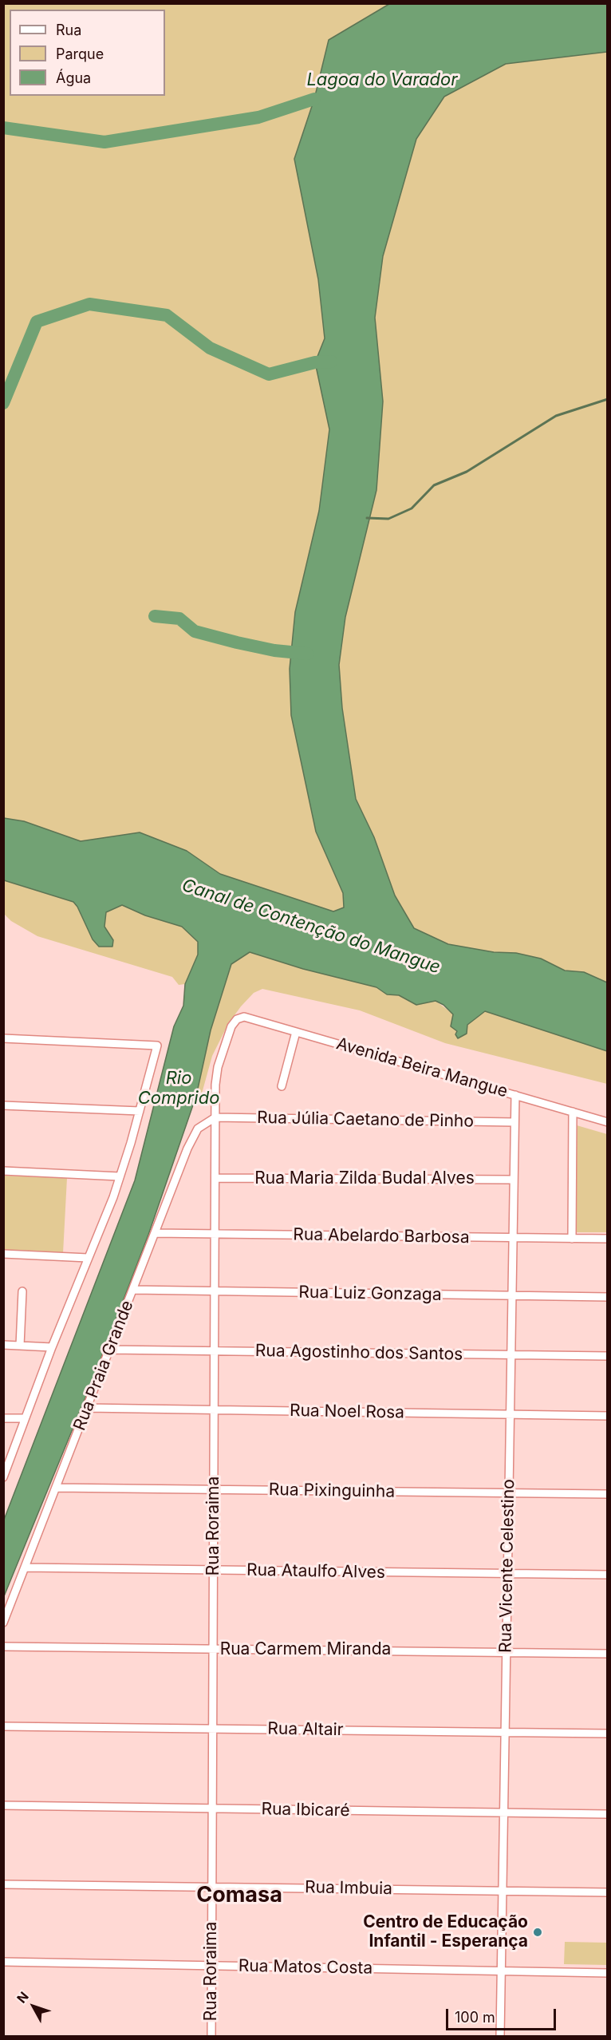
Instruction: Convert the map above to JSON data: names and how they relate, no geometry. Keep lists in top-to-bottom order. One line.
{"streets":{"street":["Avenida Beira Mangue","Rua Júlia Caetano de Pinho","Rua Maria Zilda Budal Alves","Rua Abelardo Barbosa","Rua Luiz Gonzaga","Rua Agostinho dos Santos","Rua Praia Grande","Rua Noel Rosa","Rua Pixinguinha","Rua Roraima","Rua Vicente Celestino","Rua Ataulfo Alves","Rua Carmem Miranda","Rua Altair","Rua Ibicaré","Rua Imbuia","Rua Matos Costa"]},"crossings":[["Avenida Beira Mangue","Rua Roraima"],["Avenida Beira Mangue","Rua Vicente Celestino"],["Rua Júlia Caetano de Pinho","Rua Praia Grande"],["Rua Júlia Caetano de Pinho","Rua Roraima"],["Rua Júlia Caetano de Pinho","Rua Vicente Celestino"],["Rua Maria Zilda Budal Alves","Rua Roraima"],["Rua Maria Zilda Budal Alves","Rua Vicente Celestino"],["Rua Abelardo Barbosa","Rua Praia Grande"],["Rua Abelardo Barbosa","Rua Roraima"],["Rua Abelardo Barbosa","Rua Vicente Celestino"],["Rua Luiz Gonzaga","Rua Praia Grande"],["Rua Luiz Gonzaga","Rua Roraima"],["Rua Luiz Gonzaga","Rua Vicente Celestino"],["Rua Agostinho dos Santos","Rua Praia Grande"],["Rua Agostinho dos Santos","Rua Roraima"],["Rua Agostinho dos Santos","Rua Vicente Celestino"],["Rua Praia Grande","Rua Noel Rosa"],["Rua Praia Grande","Rua Pixinguinha"],["Rua Praia Grande","Rua Roraima"],["Rua Praia Grande","Rua Ataulfo Alves"],["Rua Noel Rosa","Rua Roraima"],["Rua Noel Rosa","Rua Vicente Celestino"],["Rua Pixinguinha","Rua Roraima"],["Rua Pixinguinha","Rua Vicente Celestino"],["Rua Roraima","Rua Ataulfo Alves"],["Rua Roraima","Rua Carmem Miranda"],["Rua Roraima","Rua Altair"],["Rua Roraima","Rua Ibicaré"],["Rua Roraima","Rua Imbuia"],["Rua Roraima","Rua Matos Costa"],["Rua Vicente Celestino","Rua Ataulfo Alves"],["Rua Vicente Celestino","Rua Carmem Miranda"],["Rua Vicente Celestino","Rua Altair"],["Rua Vicente Celestino","Rua Ibicaré"],["Rua Vicente Celestino","Rua Imbuia"],["Rua Vicente Celestino","Rua Matos Costa"]],"districts":["Comasa"],"water":["Lagoa do Varador","Canal de Contenção do Mangue","Rio Comprido"],"places":["Centro de Educação Infantil - Esperança"],"legend":["Rua","Parque","Água"],"scale_bar":"100 m","north":"top left"}
